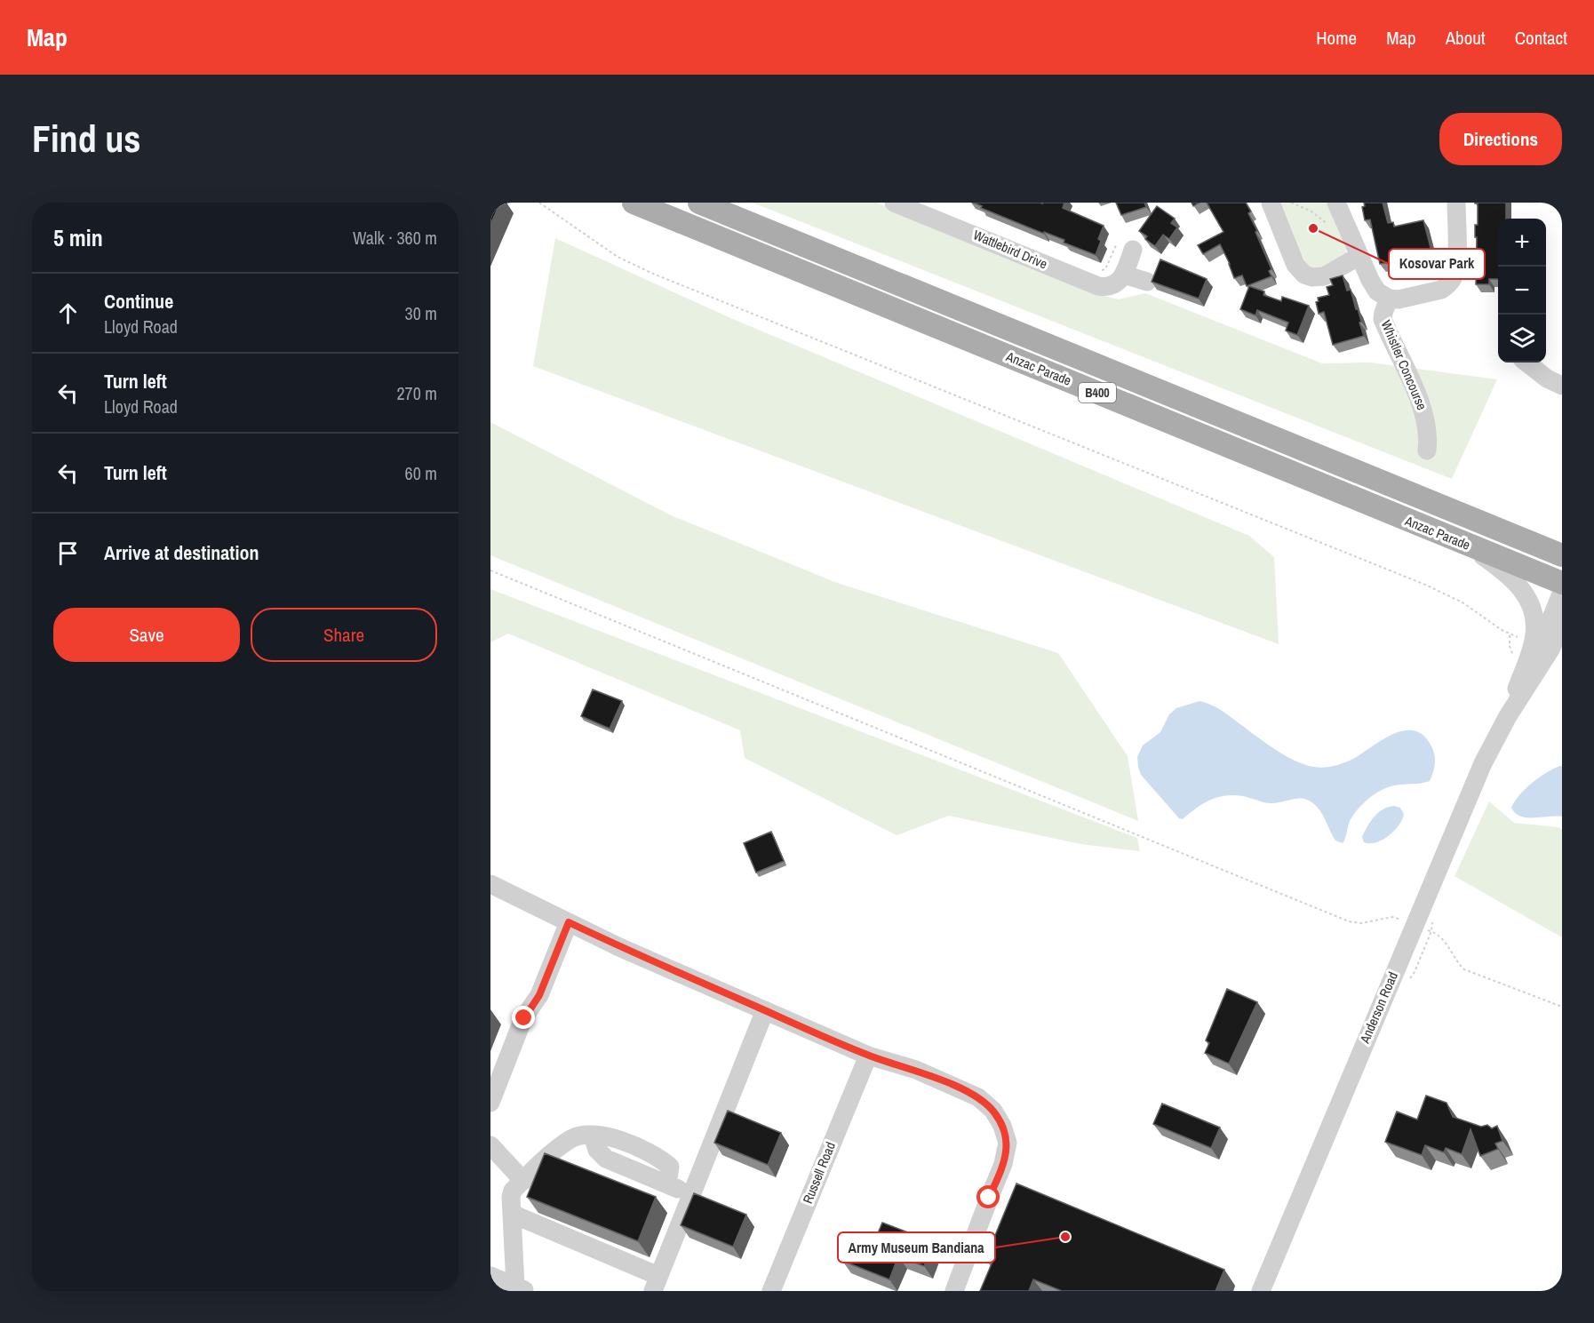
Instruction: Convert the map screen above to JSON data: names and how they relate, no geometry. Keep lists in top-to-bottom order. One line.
{"streets":{"main road":["Anzac Parade","B400"],"street":["Wattlebird Drive","Whistler Concourse","Anderson Road","Russell Road"]},"crossings":[["Anzac Parade","Anderson Road"]],"places":["Kosovar Park","Army Museum Bandiana"],"page":{"header":"Map","nav":["Home","Map","About","Contact"],"buttons":["Directions",["Save","Share"]],"title":"Find us","heading":["5 min","Walk · 360 m"],"map_buttons":["+","−"],"list":[["Continue","Lloyd Road","30 m"],["Turn left","Lloyd Road","270 m"],["Turn left","60 m"],"Arrive at destination"]}}
